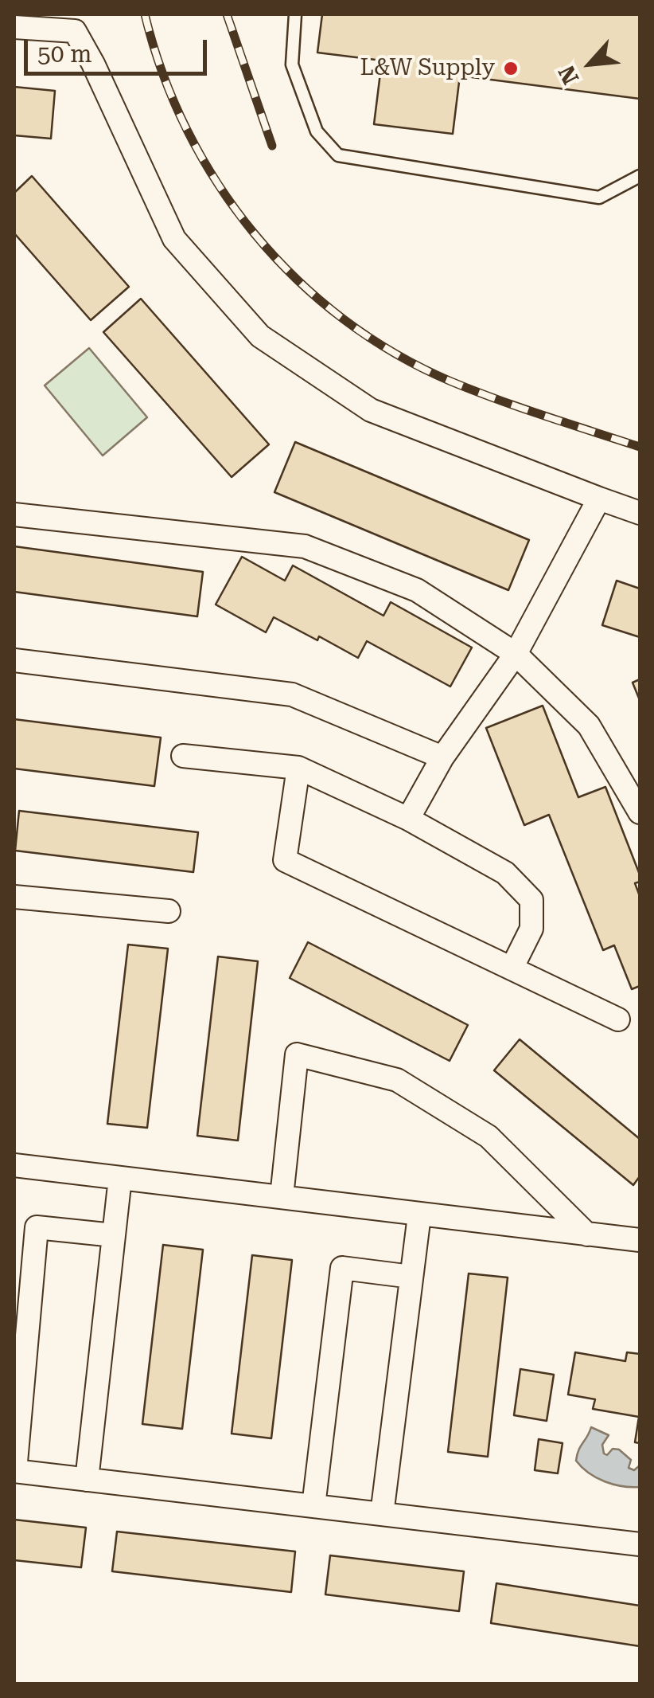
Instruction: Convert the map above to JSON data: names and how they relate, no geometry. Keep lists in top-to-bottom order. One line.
{"places":["L&W Supply"],"scale_bar":"50 m","north":"bottom left"}
